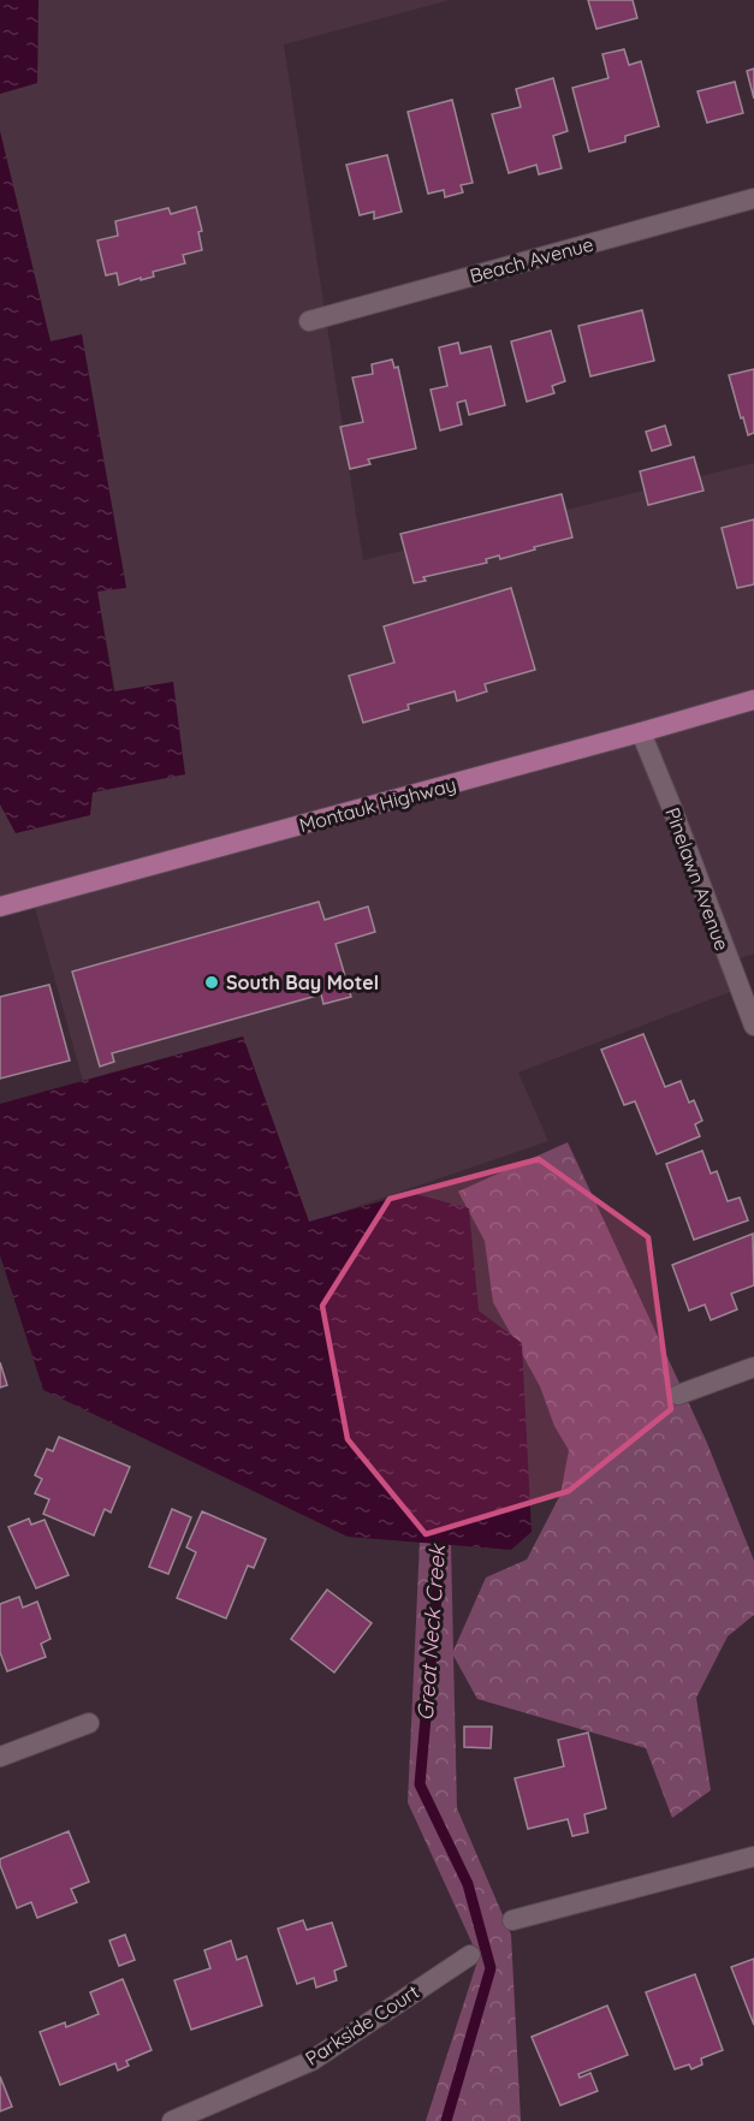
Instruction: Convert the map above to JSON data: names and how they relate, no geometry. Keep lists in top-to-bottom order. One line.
{"streets":{"main road":["Montauk Highway"],"street":["Beach Avenue","Pinelawn Avenue","Parkside Court"]},"crossings":[["Montauk Highway","Pinelawn Avenue"]],"water":["Great Neck Creek"],"places":["South Bay Motel"]}
